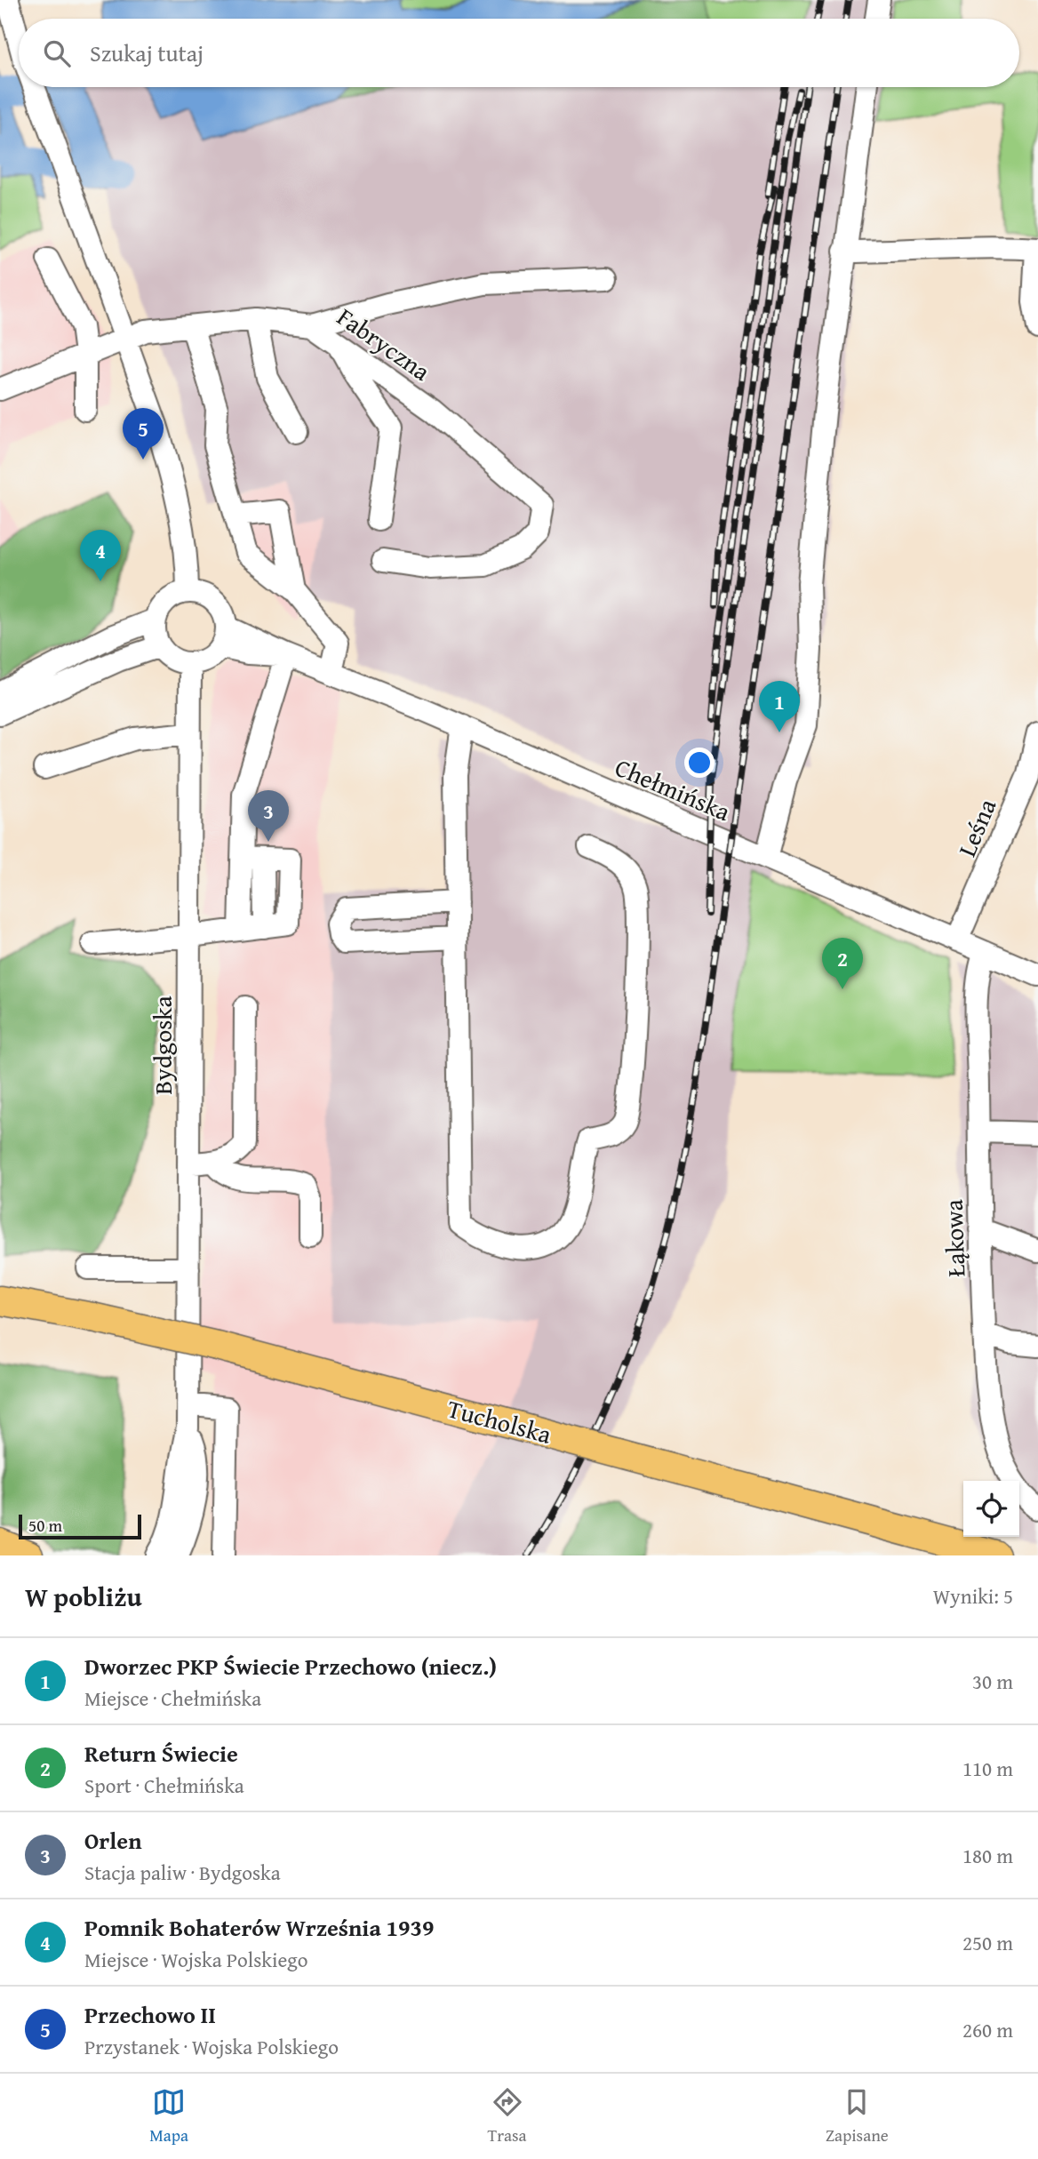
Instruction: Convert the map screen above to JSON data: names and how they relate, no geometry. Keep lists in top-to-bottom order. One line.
{"streets":{"main road":["Tucholska"],"street":["Fabryczna","Chełmińska","Leśna","Bydgoska","Łąkowa"]},"crossings":[["Chełmińska","Leśna"],["Chełmińska","Bydgoska"],["Chełmińska","Łąkowa"]],"scale_bar":"50 m","page":{"search":"Szukaj tutaj","pins":["5","4","1","3","2"],"scale":"50 m","heading":["W pobliżu","Wyniki: 5"],"list":[{"mark":"1","name":"Dworzec PKP Świecie Przechowo (niecz.)","note":"Miejsce · Chełmińska","value":"30 m"},{"mark":"2","name":"Return Świecie","note":"Sport · Chełmińska","value":"110 m"},{"mark":"3","name":"Orlen","note":"Stacja paliw · Bydgoska","value":"180 m"},{"mark":"4","name":"Pomnik Bohaterów Września 1939","note":"Miejsce · Wojska Polskiego","value":"250 m"},{"mark":"5","name":"Przechowo II","note":"Przystanek · Wojska Polskiego","value":"260 m"}],"nav":["Mapa","Trasa","Zapisane"]}}
